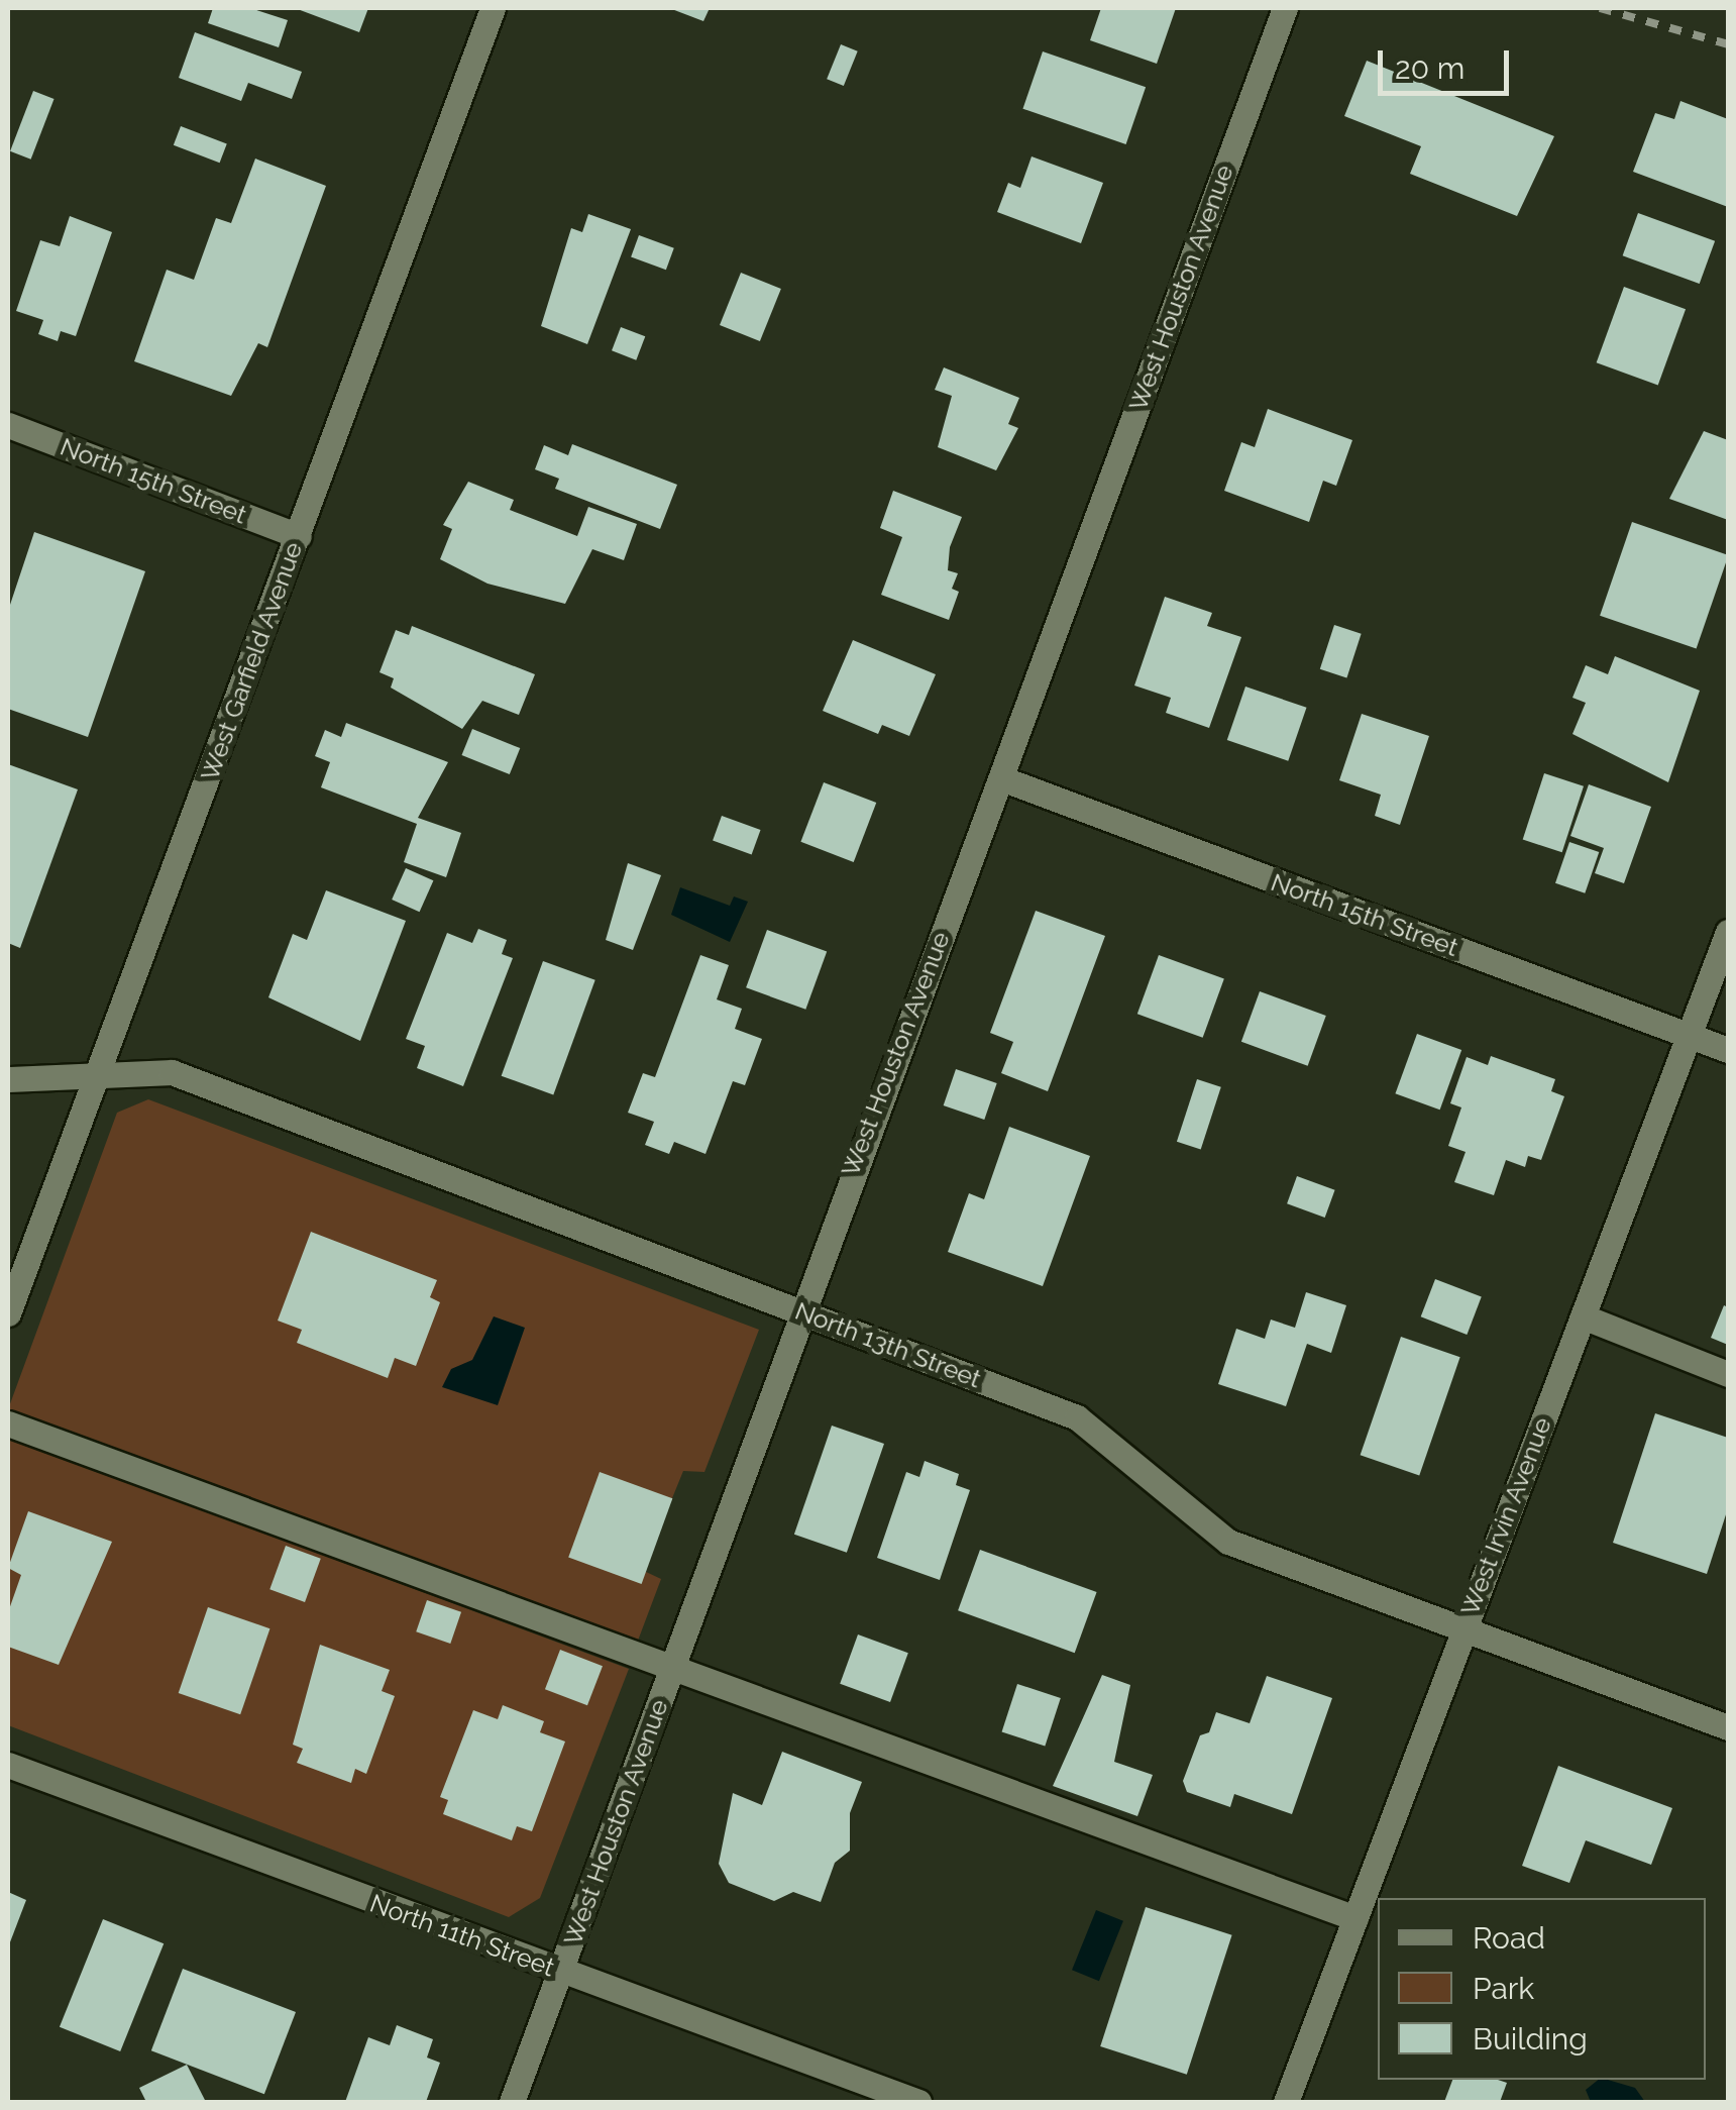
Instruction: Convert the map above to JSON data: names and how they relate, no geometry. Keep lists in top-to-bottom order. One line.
{"streets":{"street":["West Houston Avenue","North 15th Street","West Garfield Avenue","North 13th Street","West Irvin Avenue","North 11th Street"]},"crossings":[["West Houston Avenue","North 15th Street"],["West Houston Avenue","North 13th Street"],["West Houston Avenue","North 11th Street"],["North 15th Street","West Garfield Avenue"],["North 15th Street","West Irvin Avenue"],["West Garfield Avenue","North 13th Street"],["North 13th Street","West Irvin Avenue"]],"legend":["Road","Park","Building"],"scale_bar":"20 m"}
